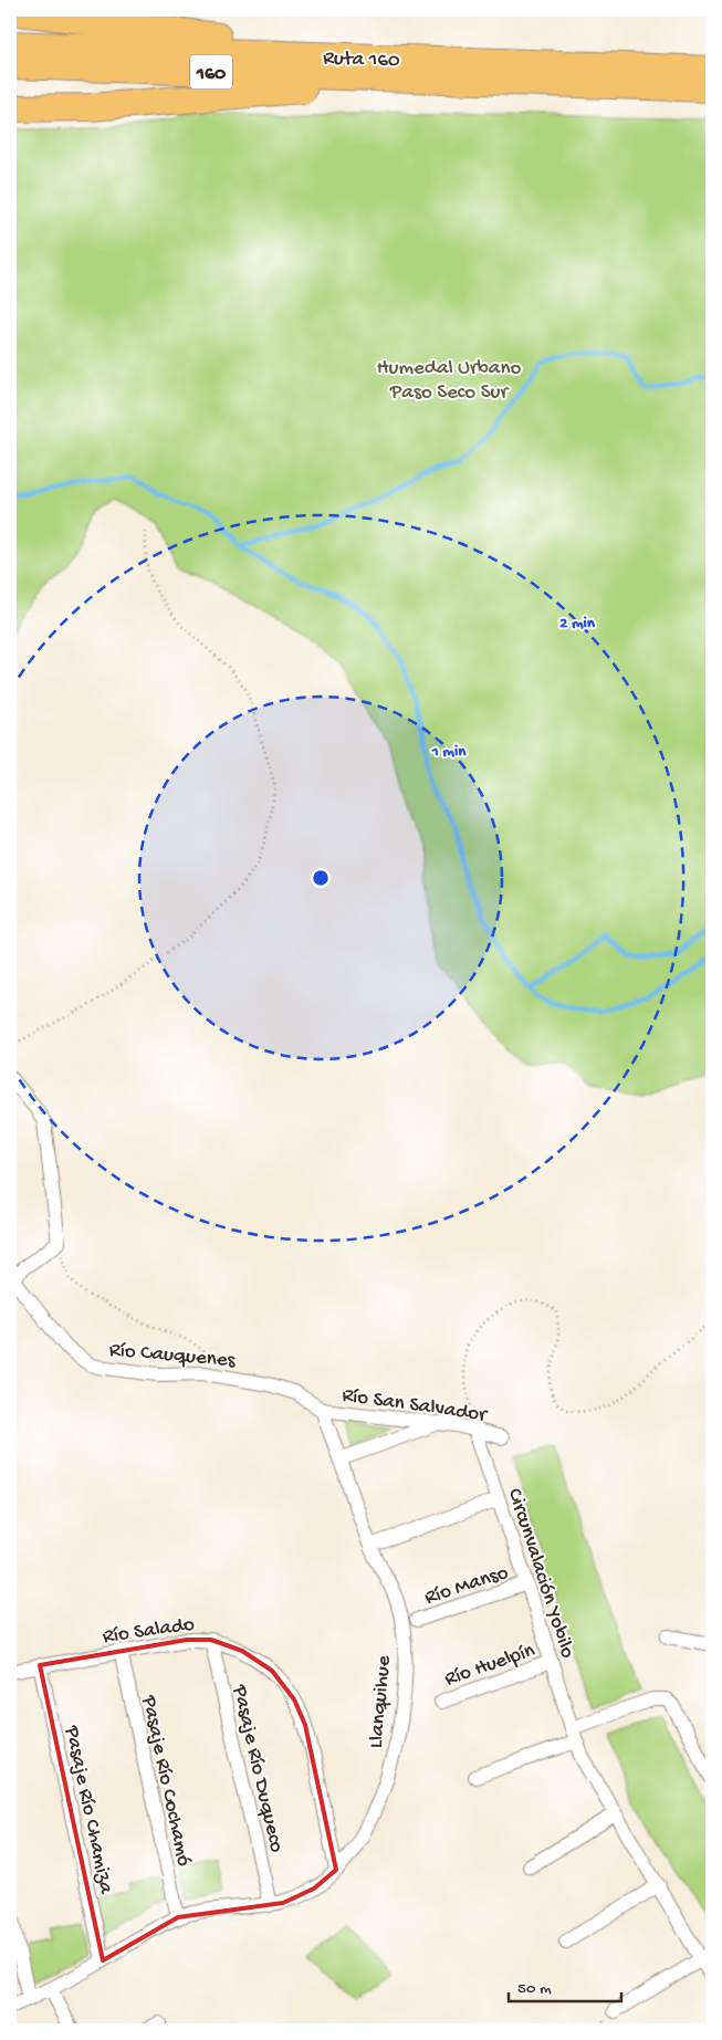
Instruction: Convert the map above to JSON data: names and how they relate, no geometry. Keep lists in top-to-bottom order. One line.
{"streets":{"highway":["Ruta 160","160"],"street":["Río Cauquenes","Río San Salvador","Circunvalación Yobilo","Río Manso","Río Salado","Río Huelpín","Llanquihue","Pasaje Río Duqueco","Pasaje Río Cochamó","Pasaje Río Chamiza"]},"crossings":[["Río Cauquenes","Río San Salvador"],["Río Cauquenes","Llanquihue"],["Río San Salvador","Circunvalación Yobilo"],["Río San Salvador","Llanquihue"],["Circunvalación Yobilo","Río Manso"],["Circunvalación Yobilo","Río Huelpín"],["Río Salado","Llanquihue"],["Río Salado","Pasaje Río Duqueco"],["Río Salado","Pasaje Río Cochamó"],["Río Salado","Pasaje Río Chamiza"],["Llanquihue","Pasaje Río Duqueco"],["Llanquihue","Pasaje Río Cochamó"],["Llanquihue","Pasaje Río Chamiza"]],"parks":["Humedal Urbano Paso Seco Sur"],"scale_bar":"50 m","rings":["2 min","1 min"]}
